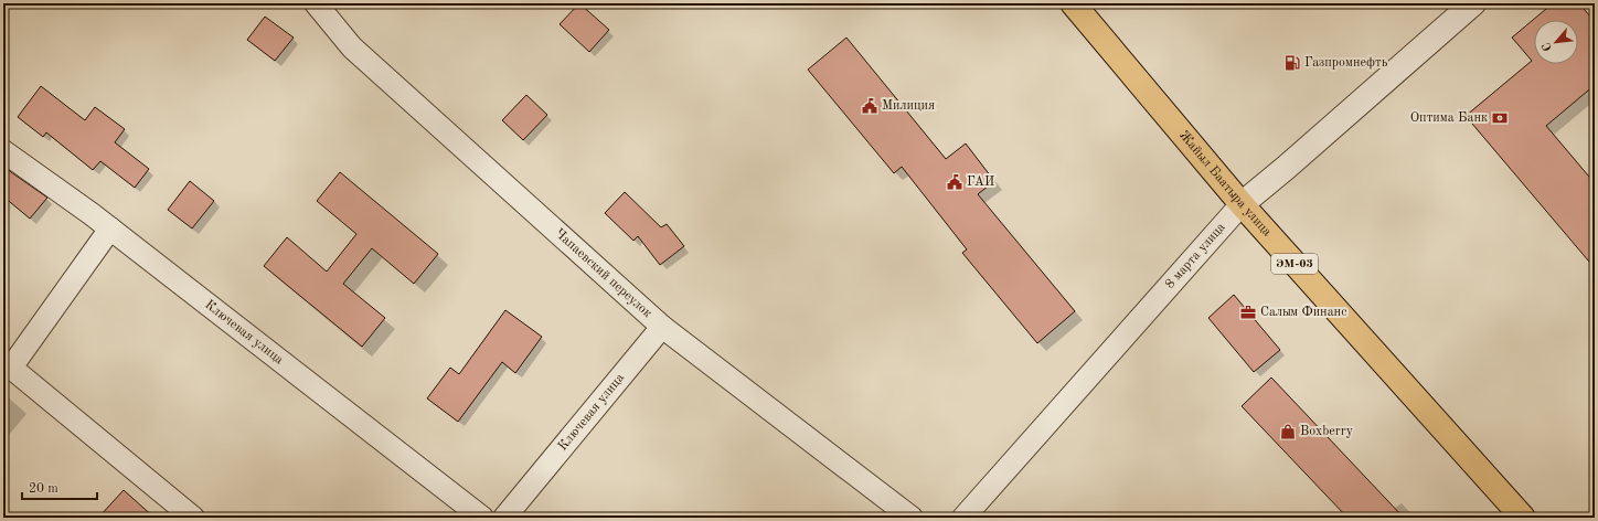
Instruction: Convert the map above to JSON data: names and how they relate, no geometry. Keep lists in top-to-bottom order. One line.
{"streets":{"highway":["Жайыл Баатыра улица","ЭМ-03"],"street":["8 марта улица","Чапаевский переулок","Ключевая улица"]},"crossings":[["Жайыл Баатыра улица","8 марта улица"],["Чапаевский переулок","Ключевая улица"]],"places":{"fuel station":["Газпромнефть"],"public building":["Милиция","ГАИ"],"bank":["Оптима Банк"],"office":["Салым Финанс"],"shop":["Boxberry"]},"scale_bar":"20 m","north":"bottom left"}
